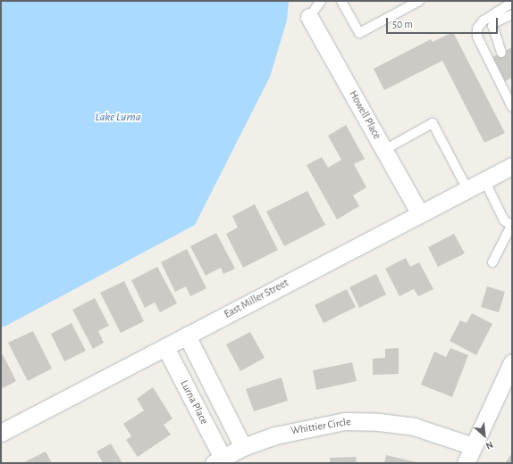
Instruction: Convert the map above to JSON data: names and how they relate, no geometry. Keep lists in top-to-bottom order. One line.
{"streets":{"street":["Howell Place","East Miller Street","Lurna Place","Whittier Circle"]},"crossings":[["Howell Place","East Miller Street"],["East Miller Street","Lurna Place"],["Lurna Place","Whittier Circle"]],"water":["Lake Lurna"],"scale_bar":"50 m","north":"bottom right"}
